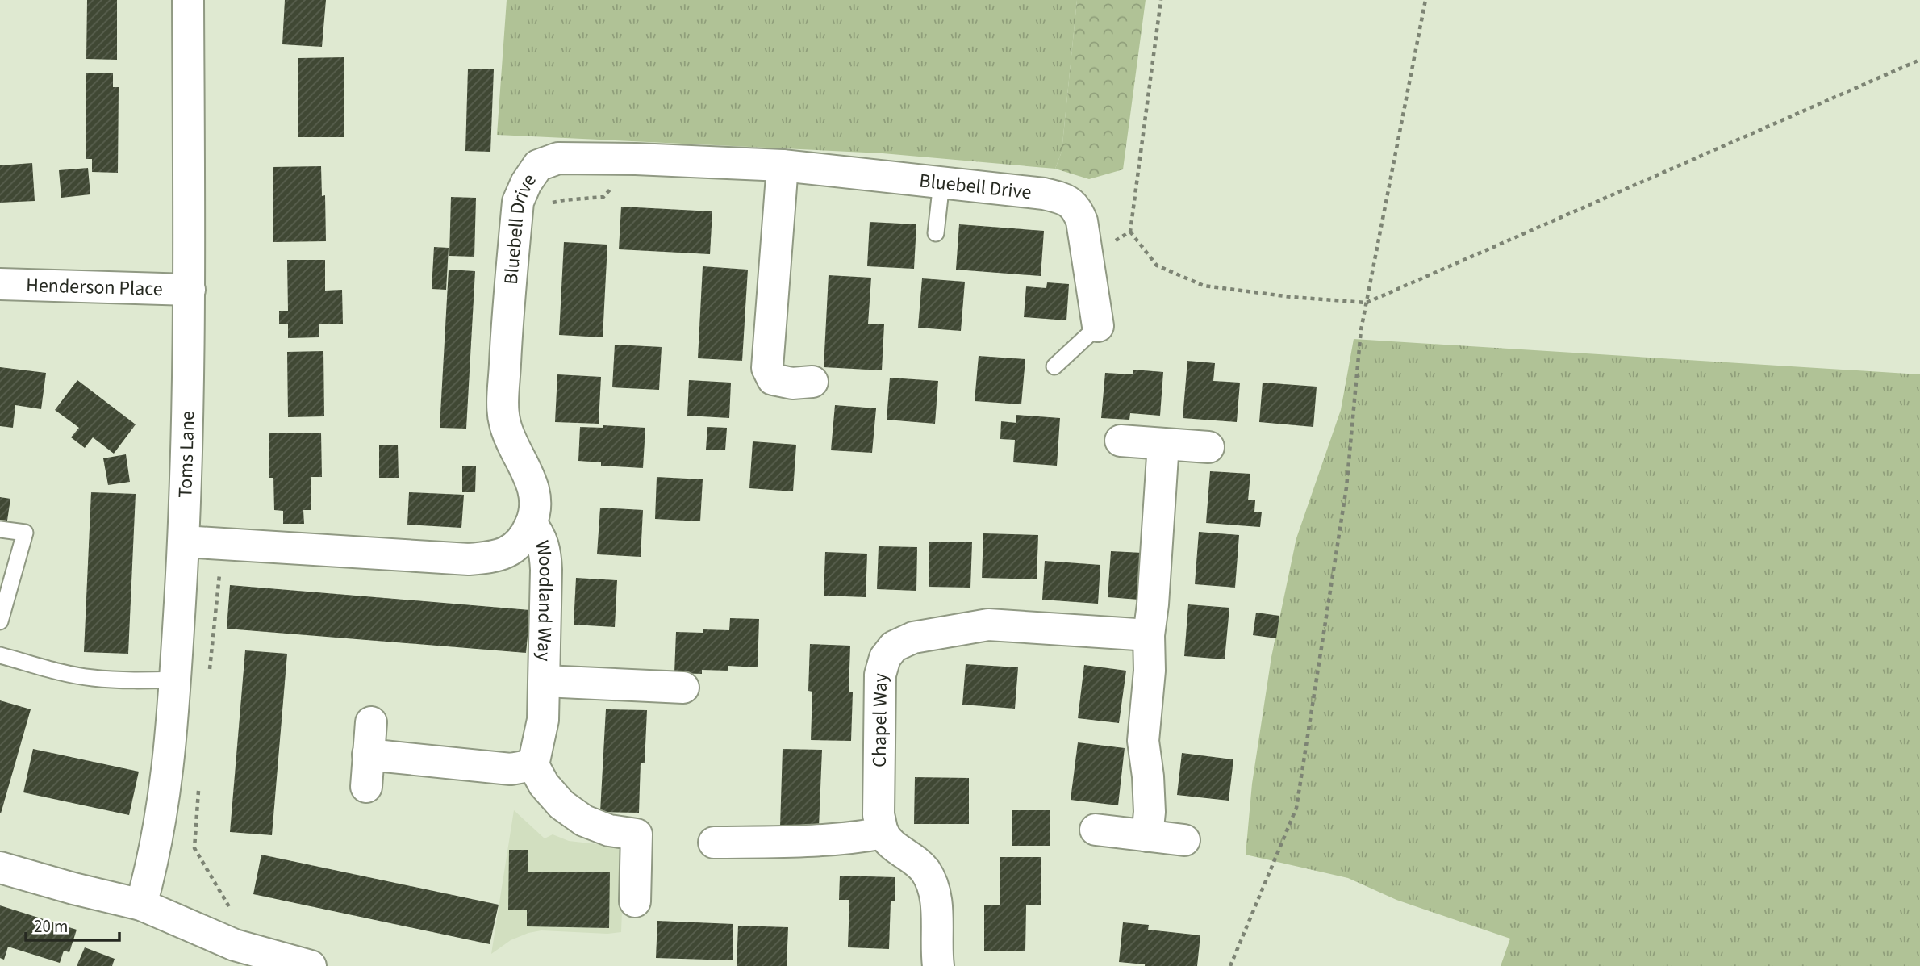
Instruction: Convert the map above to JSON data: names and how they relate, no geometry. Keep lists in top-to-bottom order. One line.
{"streets":{"street":["Bluebell Drive","Henderson Place","Toms Lane","Woodland Way","Chapel Way"]},"crossings":[["Bluebell Drive","Toms Lane"],["Bluebell Drive","Woodland Way"],["Henderson Place","Toms Lane"]],"scale_bar":"20 m"}
